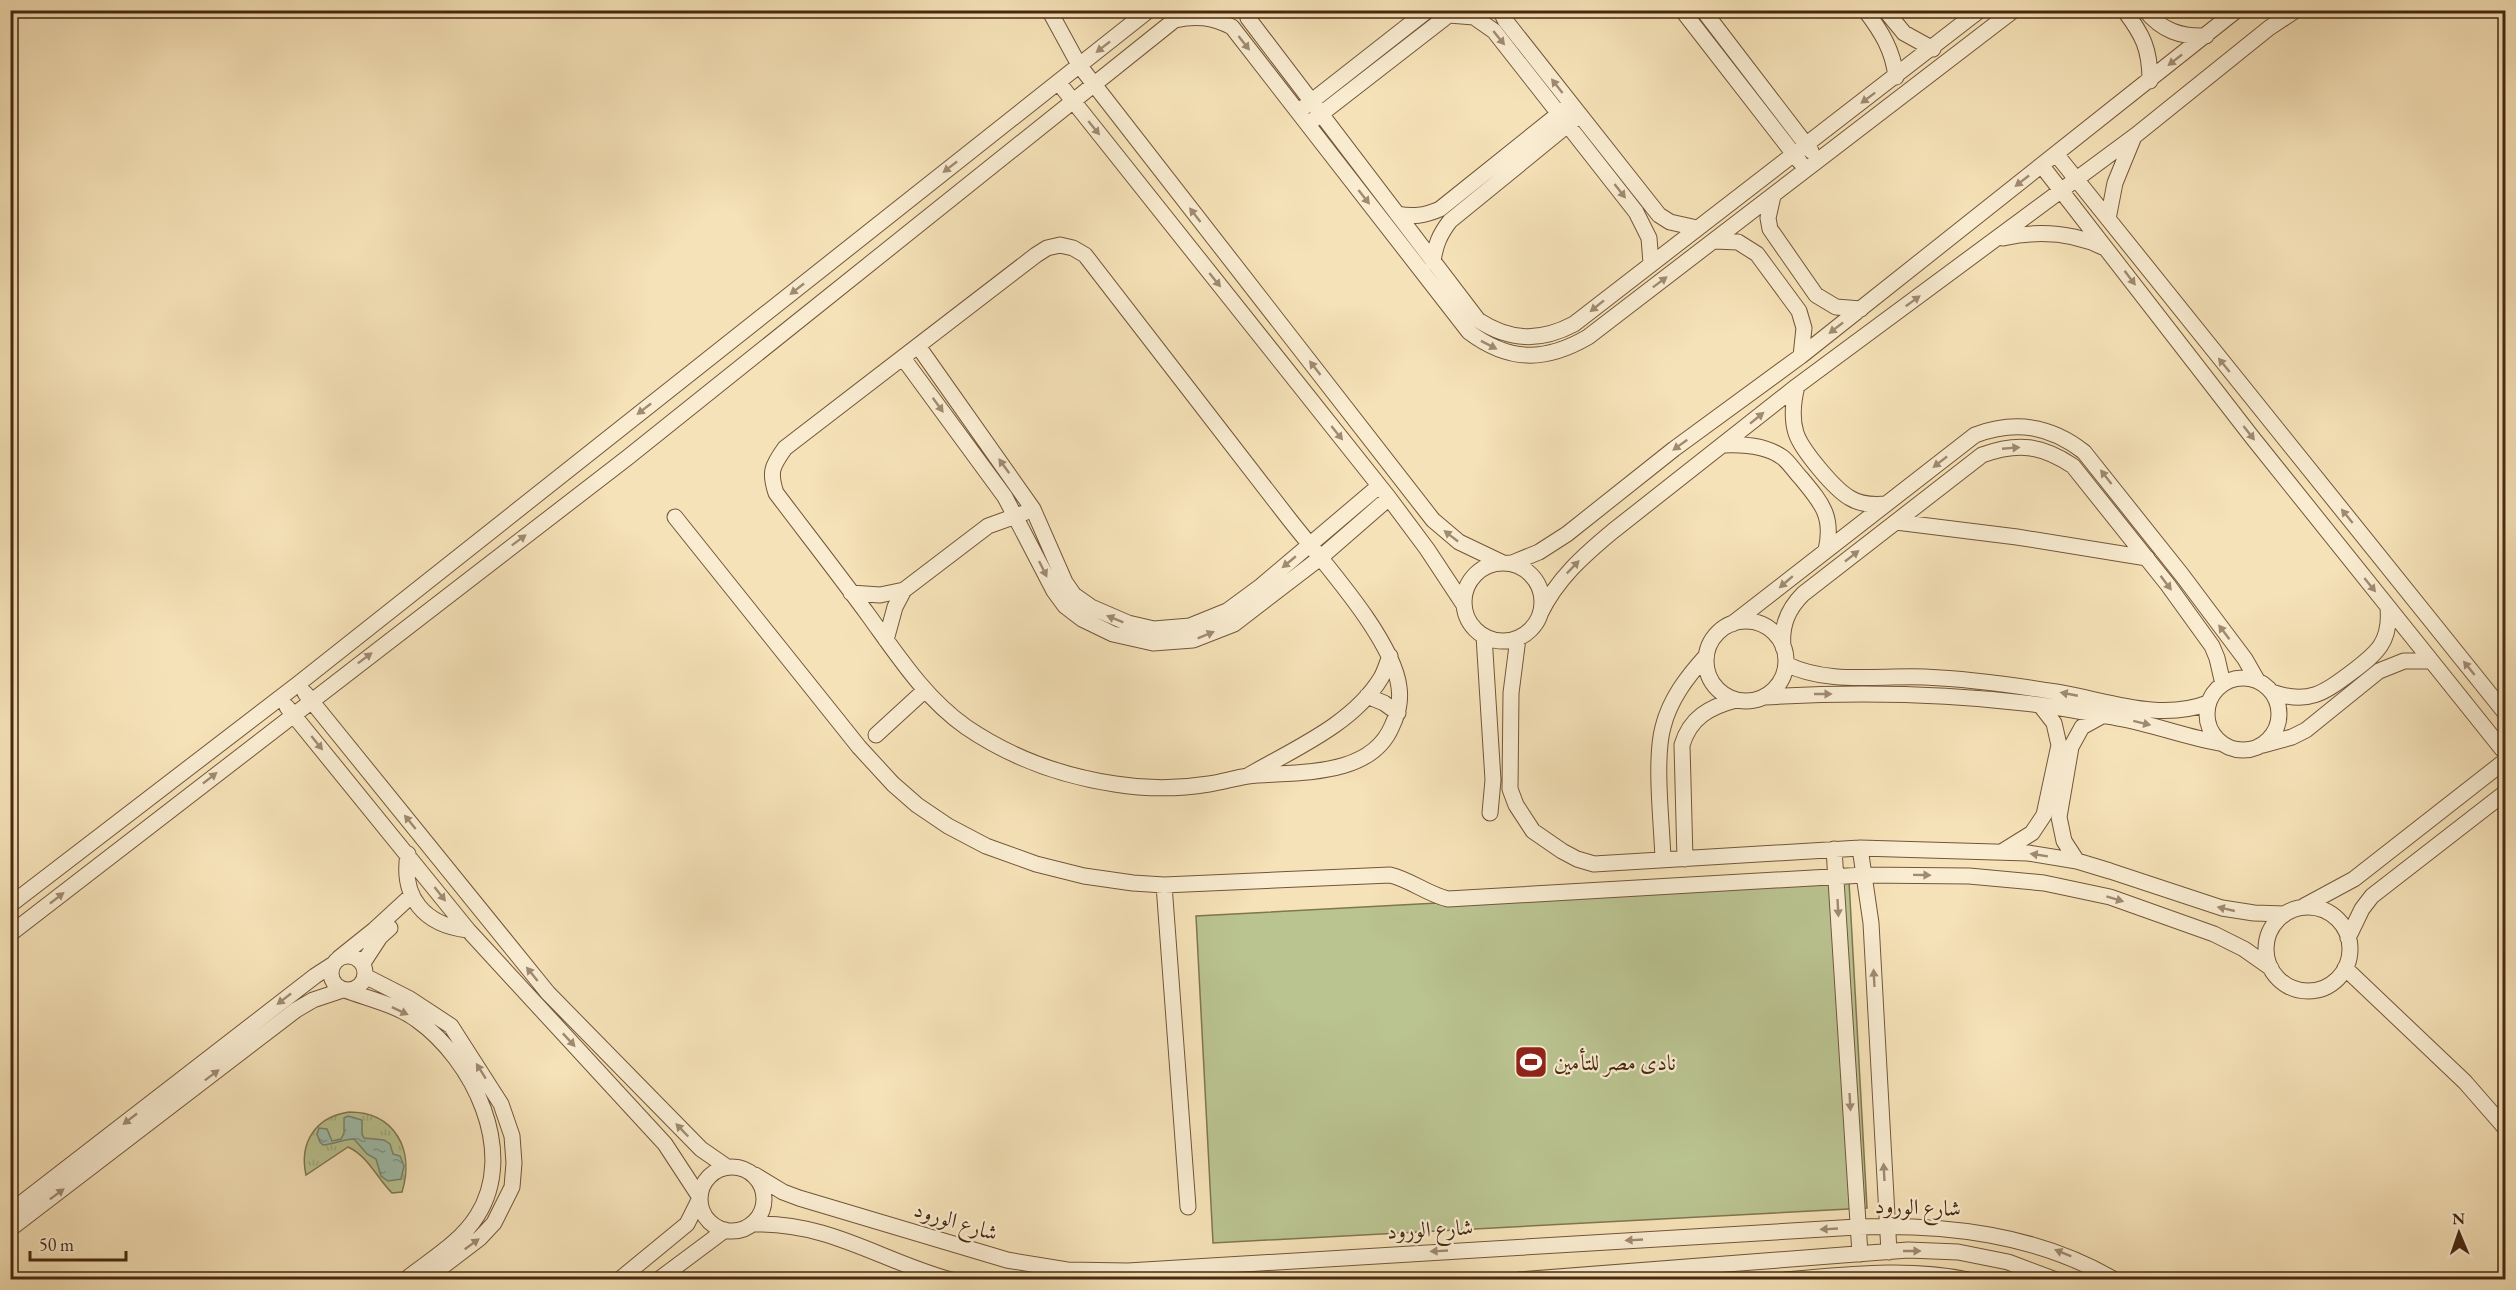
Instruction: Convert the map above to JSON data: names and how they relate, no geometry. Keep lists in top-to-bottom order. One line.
{"streets":{"street":["شارع الورود"]},"places":{"sports":["نادى مصر للتأمين"]},"scale_bar":"50 m","north":"top"}
